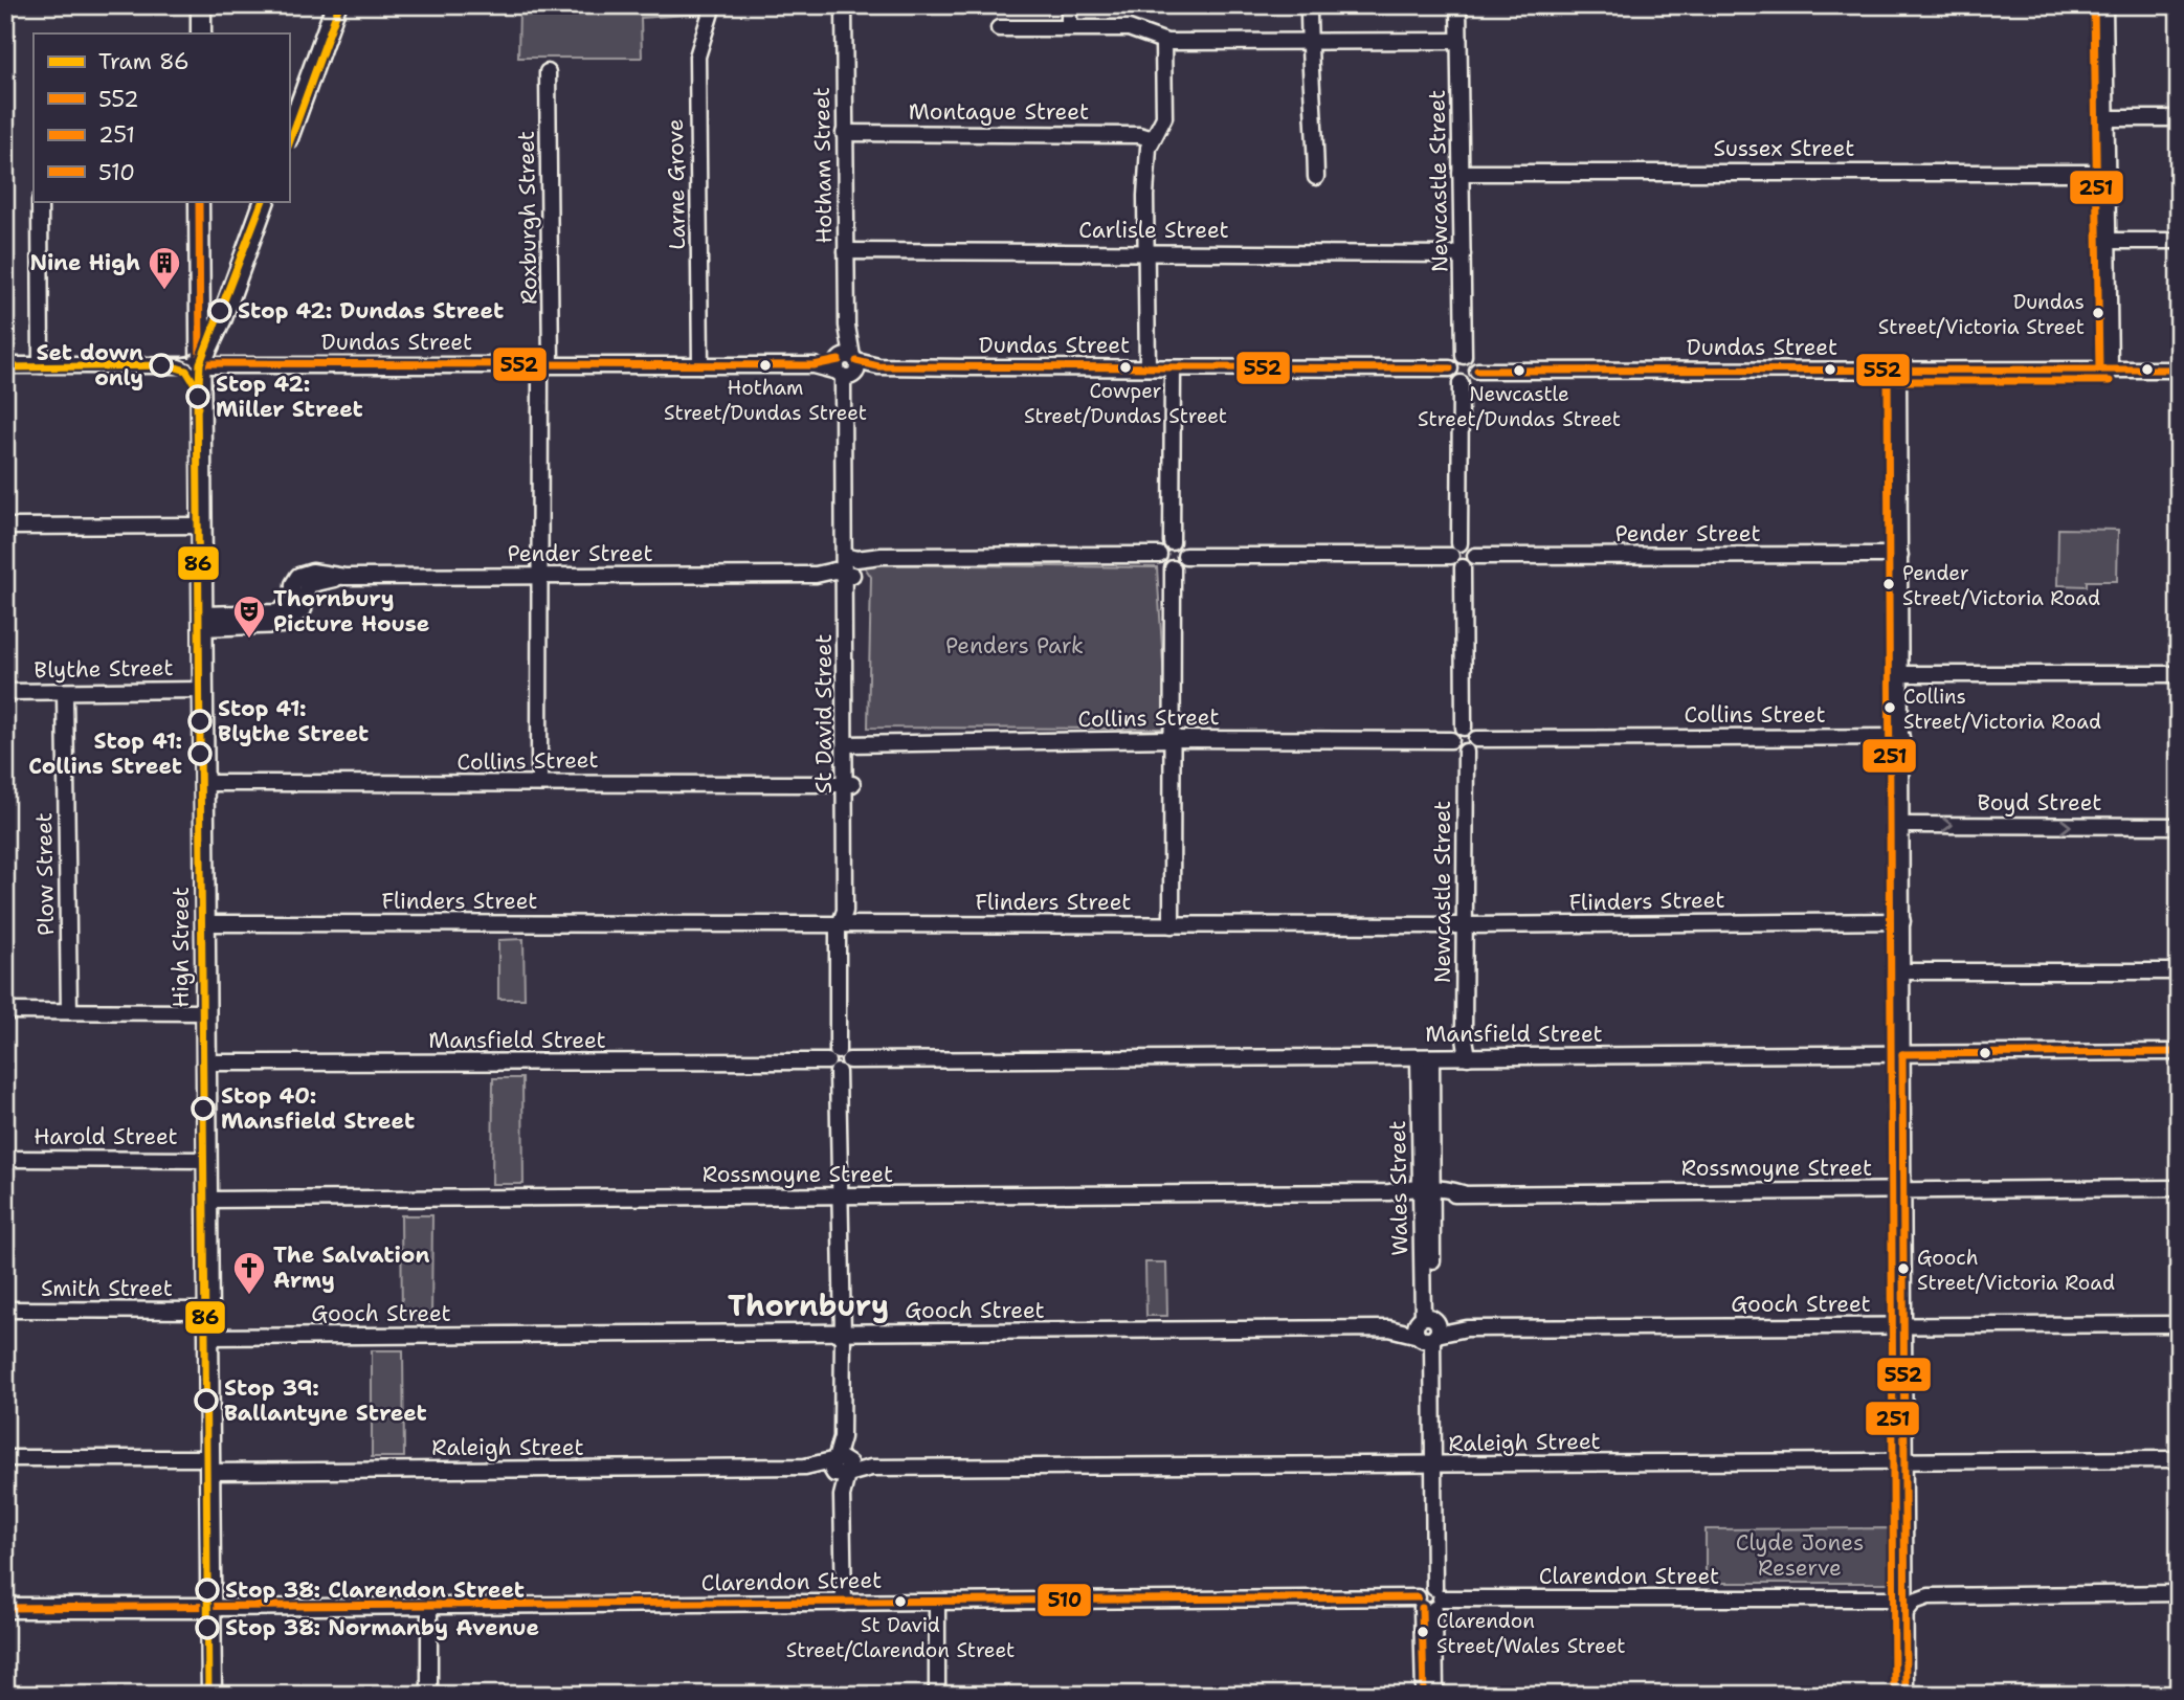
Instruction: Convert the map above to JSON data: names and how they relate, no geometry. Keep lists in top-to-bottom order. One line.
{"streets":{"main road":["High Street"],"street":["Montague Street","Sussex Street","Hotham Street","Newcastle Street","Larne Grove","Roxburgh Street","Carlisle Street","Dundas Street","Pender Street","Blythe Street","St David Street","Collins Street","Boyd Street","Plow Street","Flinders Street","Mansfield Street","Harold Street","Rossmoyne Street","Wales Street","Smith Street","Gooch Street","Raleigh Street","Clarendon Street"]},"crossings":[["Montague Street","Hotham Street"],["Sussex Street","Newcastle Street"],["Hotham Street","Carlisle Street"],["Hotham Street","Dundas Street"],["Hotham Street","St David Street"],["Newcastle Street","Carlisle Street"],["Newcastle Street","Dundas Street"],["Newcastle Street","Collins Street"],["Newcastle Street","Flinders Street"],["Newcastle Street","Mansfield Street"],["Larne Grove","Dundas Street"],["Roxburgh Street","Dundas Street"],["Roxburgh Street","Pender Street"],["Roxburgh Street","Collins Street"],["Dundas Street","St David Street"],["Dundas Street","High Street"],["Pender Street","St David Street"],["Pender Street","High Street"],["Blythe Street","Plow Street"],["Blythe Street","High Street"],["St David Street","Collins Street"],["St David Street","Flinders Street"],["St David Street","Mansfield Street"],["St David Street","Rossmoyne Street"],["St David Street","Gooch Street"],["St David Street","Raleigh Street"],["St David Street","Clarendon Street"],["Collins Street","High Street"],["Flinders Street","High Street"],["High Street","Mansfield Street"],["High Street","Harold Street"],["High Street","Rossmoyne Street"],["High Street","Smith Street"],["High Street","Gooch Street"],["High Street","Raleigh Street"],["High Street","Clarendon Street"],["Mansfield Street","Wales Street"],["Rossmoyne Street","Wales Street"],["Wales Street","Gooch Street"],["Wales Street","Raleigh Street"],["Wales Street","Clarendon Street"]],"one_way":["Boyd Street"],"districts":["Thornbury"],"parks":["Penders Park","Clyde Jones Reserve"],"places":{"building":["Nine High"],"other":["Stop 42: Dundas Street","Dundas Street/Victoria Street","Set down only","Hotham Street/Dundas Street","Cowper Street/Dundas Street","Newcastle Street/Dundas Street","Stop 42: Miller Street","Pender Street/Victoria Road","Collins Street/Victoria Road","Stop 41: Blythe Street","Stop 41: Collins Street","Stop 40: Mansfield Street","Gooch Street/Victoria Road","Stop 39: Ballantyne Street","Stop 38: Clarendon Street","St David Street/Clarendon Street","Stop 38: Normanby Avenue","Clarendon Street/Wales Street"],"theatre":["Thornbury Picture House"],"church":["The Salvation Army"]},"lines":["tram line 86","transit line 251","transit line 552","transit line 510"],"legend":["Tram 86","552","251","510"]}
